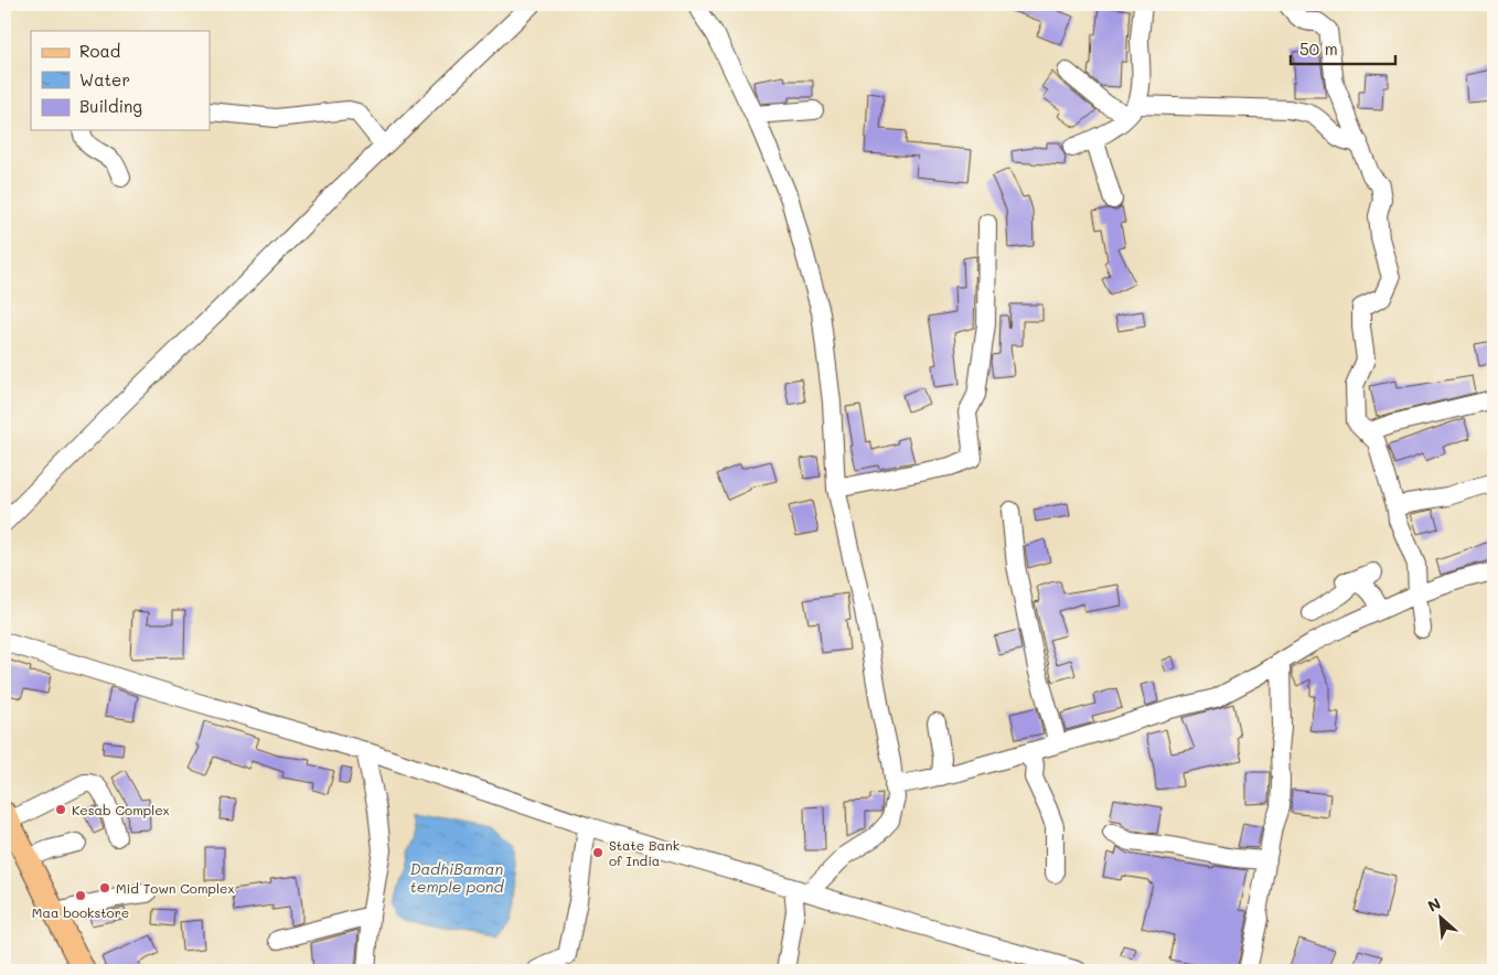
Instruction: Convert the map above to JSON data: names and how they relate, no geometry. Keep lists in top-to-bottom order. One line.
{"water":["DadhiBaman temple pond"],"places":["Kesab Complex","State Bank of India","Mid Town Complex","Maa bookstore"],"legend":["Road","Water","Building"],"scale_bar":"50 m","north":"top left"}
